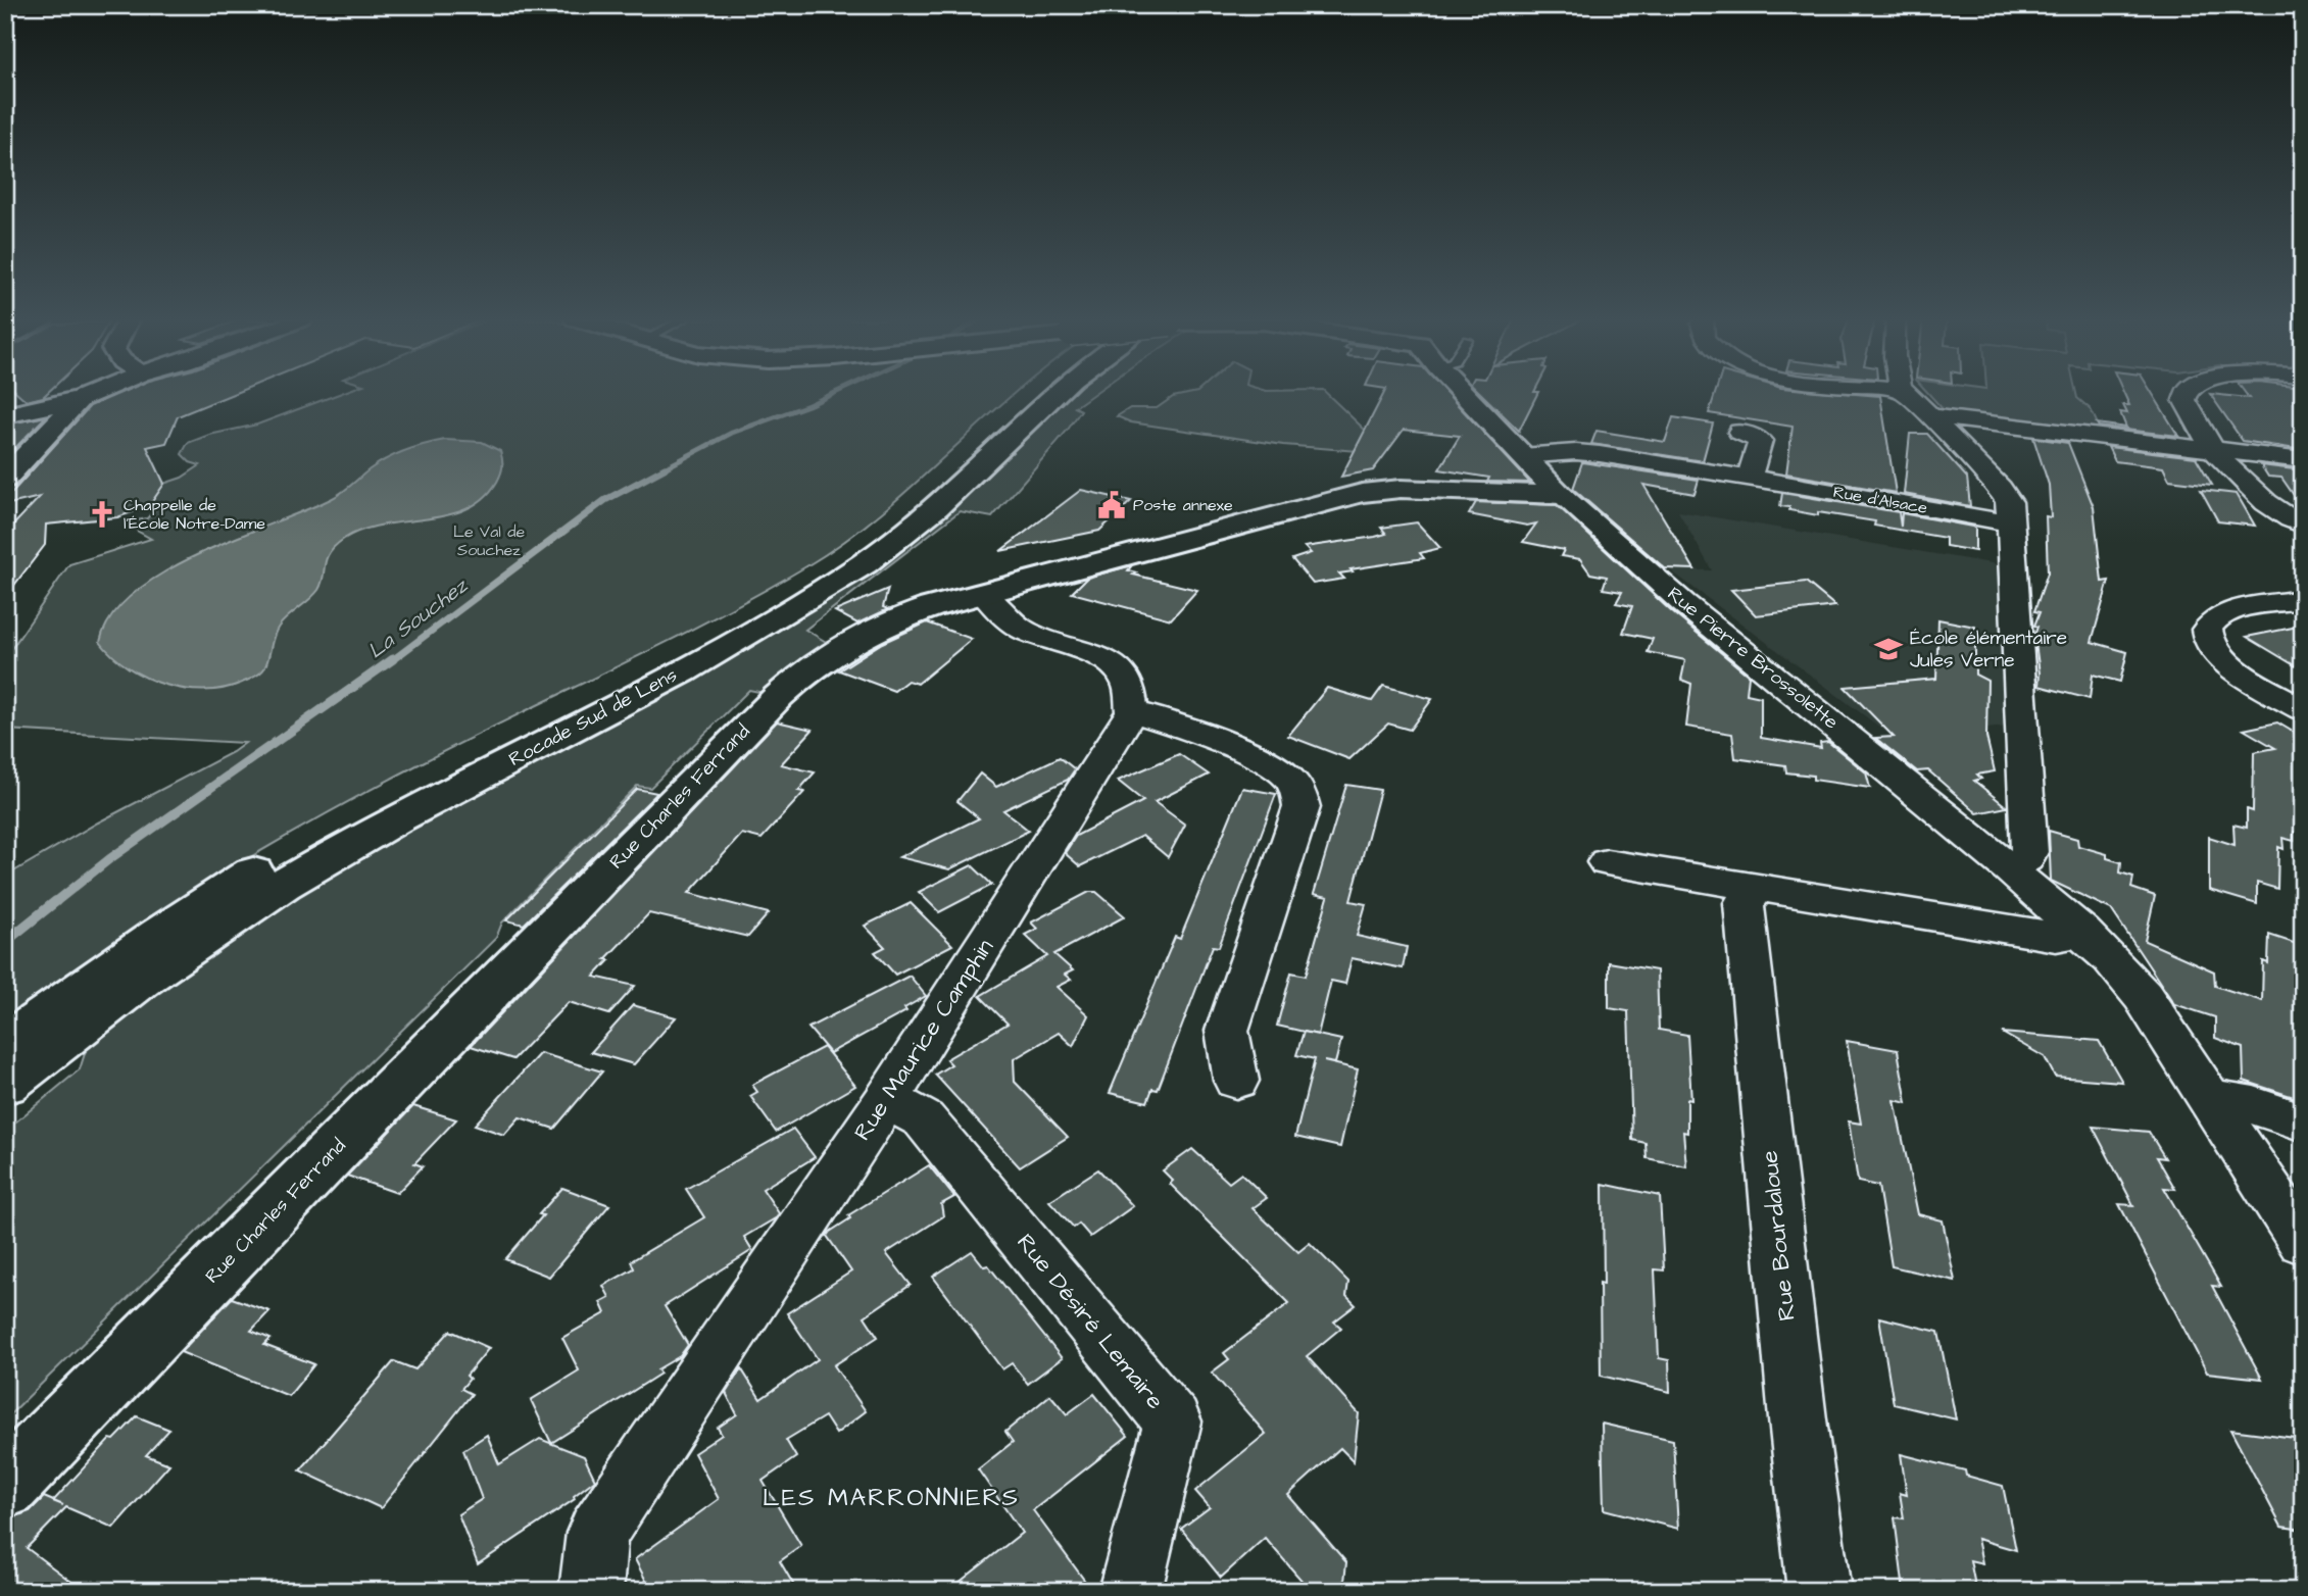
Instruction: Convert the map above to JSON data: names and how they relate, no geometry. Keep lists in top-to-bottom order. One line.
{"streets":{"main road":["Rue Pierre Brossolette","Rocade Sud de Lens","Rue Charles Ferrand"],"street":["Rue d'Alsace","Rue Maurice Camphin","Rue Bourdaloue","Rue Désiré Lemaire"]},"crossings":[["Rue d'Alsace","Rue Pierre Brossolette"],["Rue Pierre Brossolette","Rue Charles Ferrand"],["Rue Maurice Camphin","Rue Désiré Lemaire"]],"districts":["LES MARRONNIERS"],"water":["La Souchez"],"parks":["Le Val de Souchez"],"places":{"public building":["Poste annexe"],"church":["Chappelle de l'École Notre-Dame"],"school or university":["École élémentaire Jules Verne"]}}
